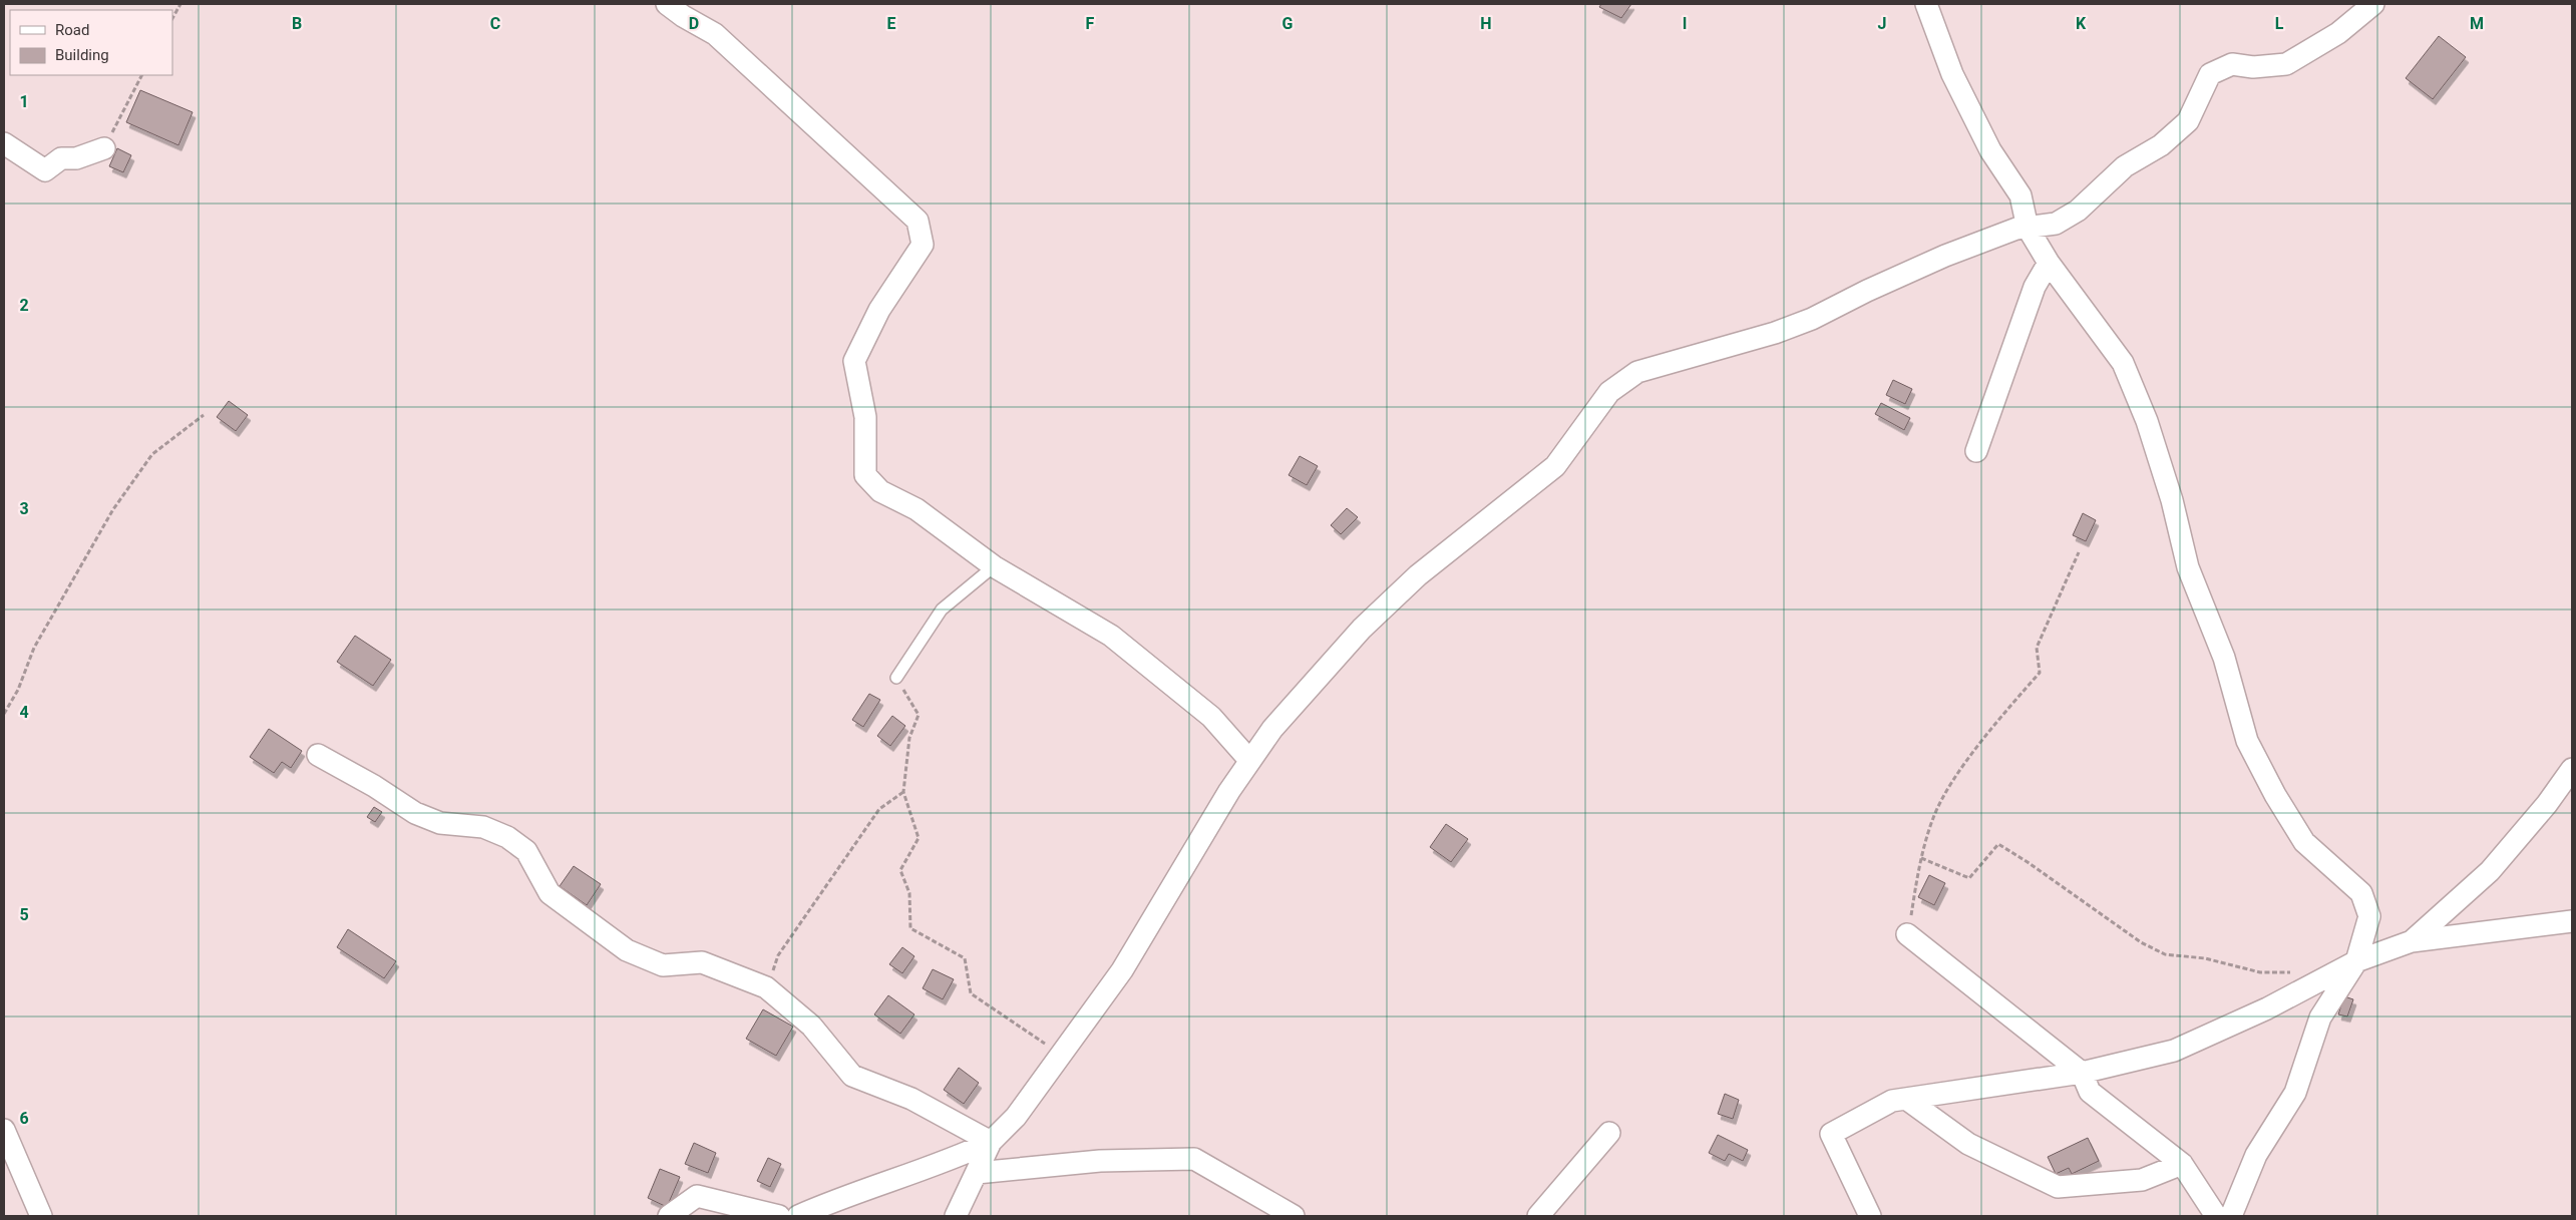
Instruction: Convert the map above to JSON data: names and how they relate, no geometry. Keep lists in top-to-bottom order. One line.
{"legend":["Road","Building"],"grid":{"columns":["B","C","D","E","F","G","H","I","J","K","L","M"],"rows":["1","2","3","4","5","6"]}}
